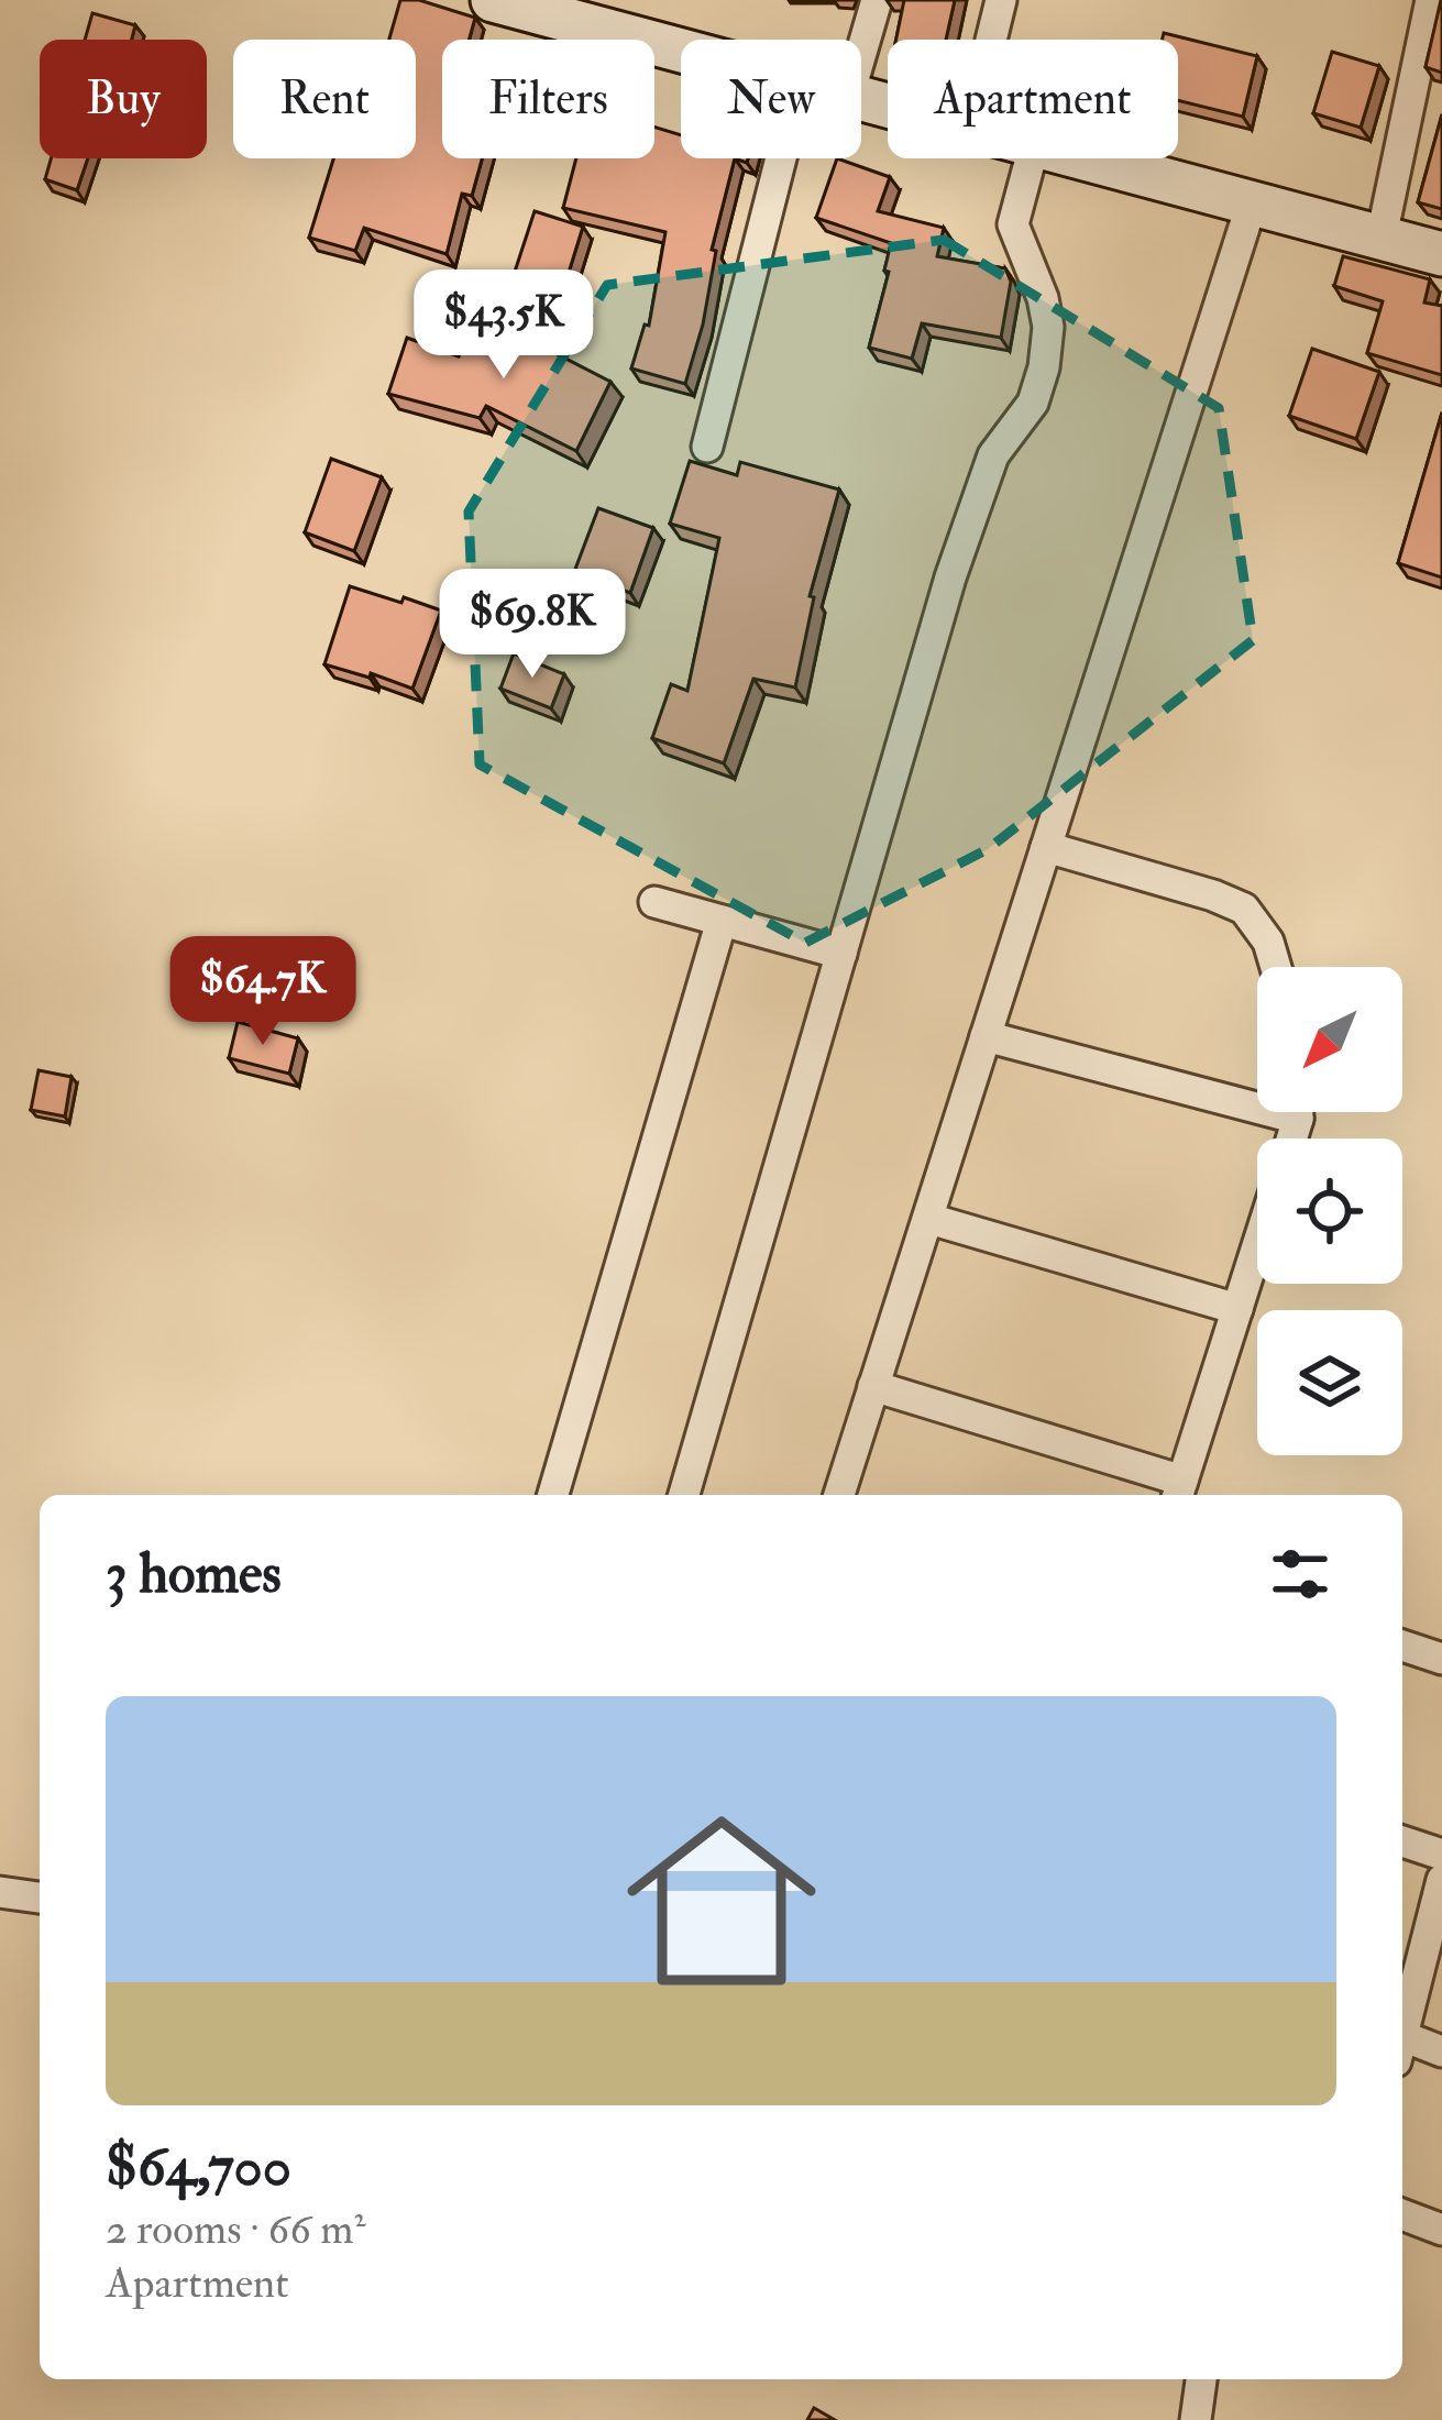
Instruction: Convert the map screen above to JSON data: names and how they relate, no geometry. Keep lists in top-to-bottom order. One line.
{"north":"bottom left","page":{"chip":["Buy","Rent","Filters","New","Apartment"],"price":["$43.5K","$69.8K","$64.7K"],"heading":"3 homes","list":[{"name":"$64,700","note":"2 rooms · 66 m² · Apartment"}]}}
